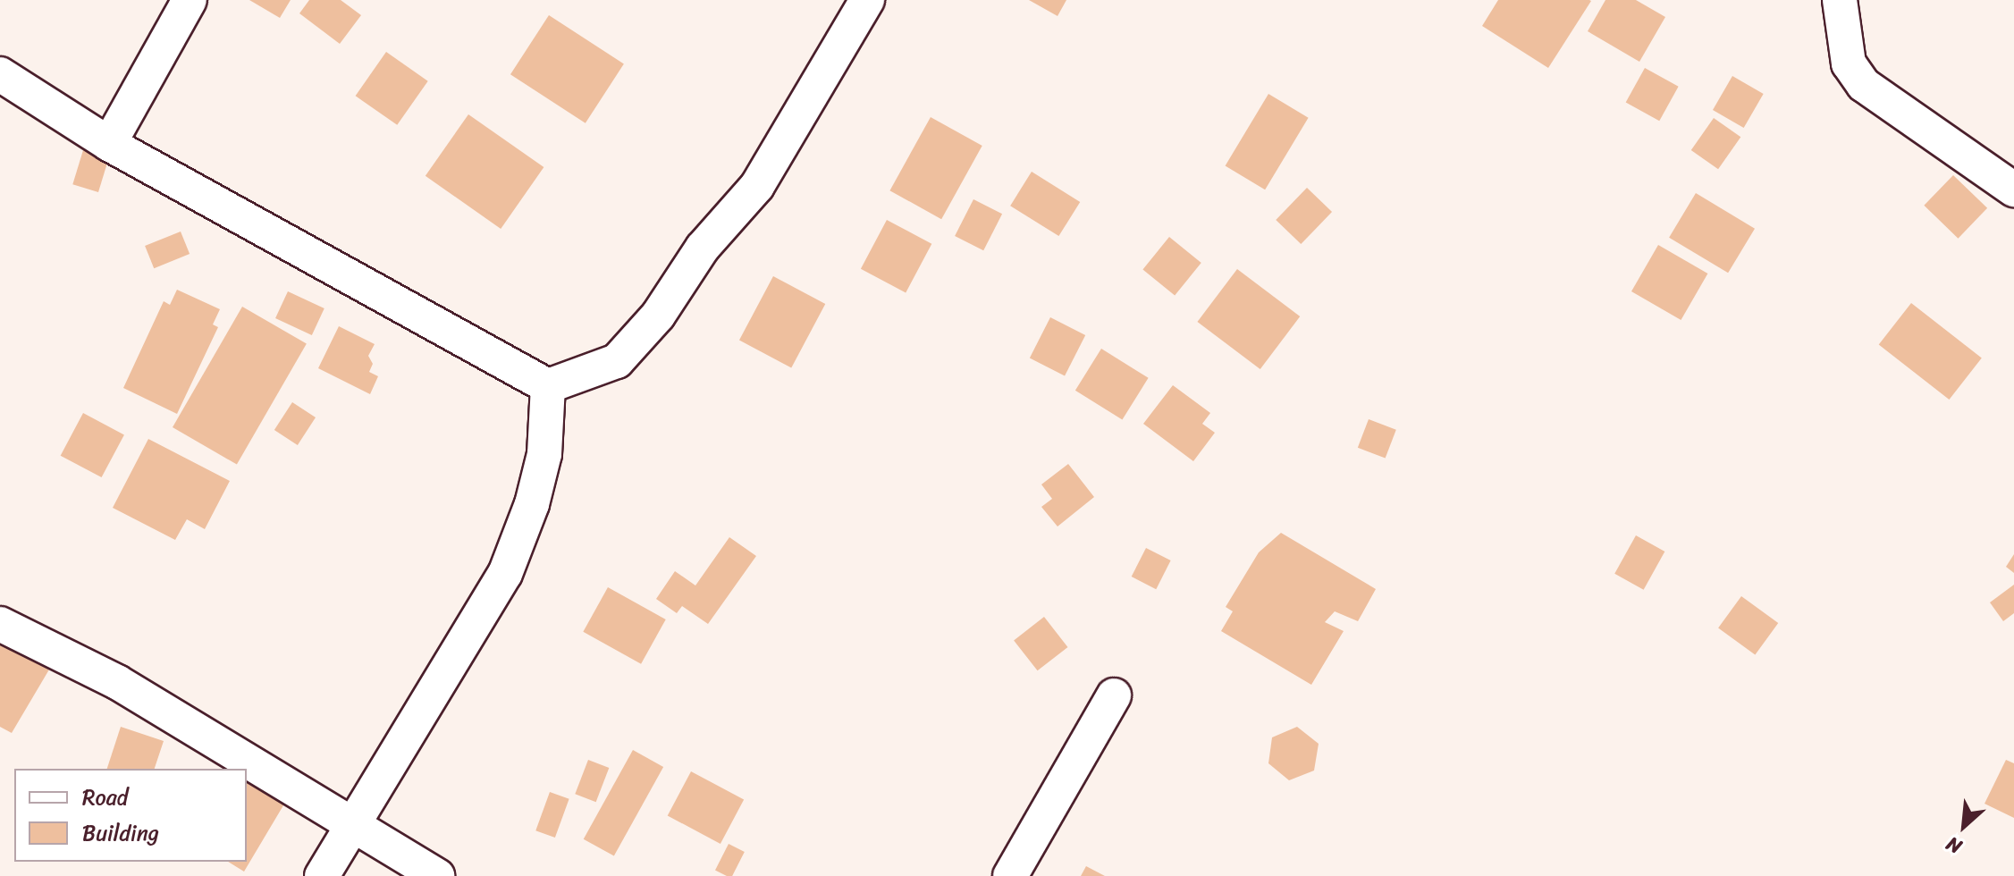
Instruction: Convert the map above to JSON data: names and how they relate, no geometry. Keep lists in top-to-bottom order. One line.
{"legend":["Road","Building"],"north":"bottom left"}
